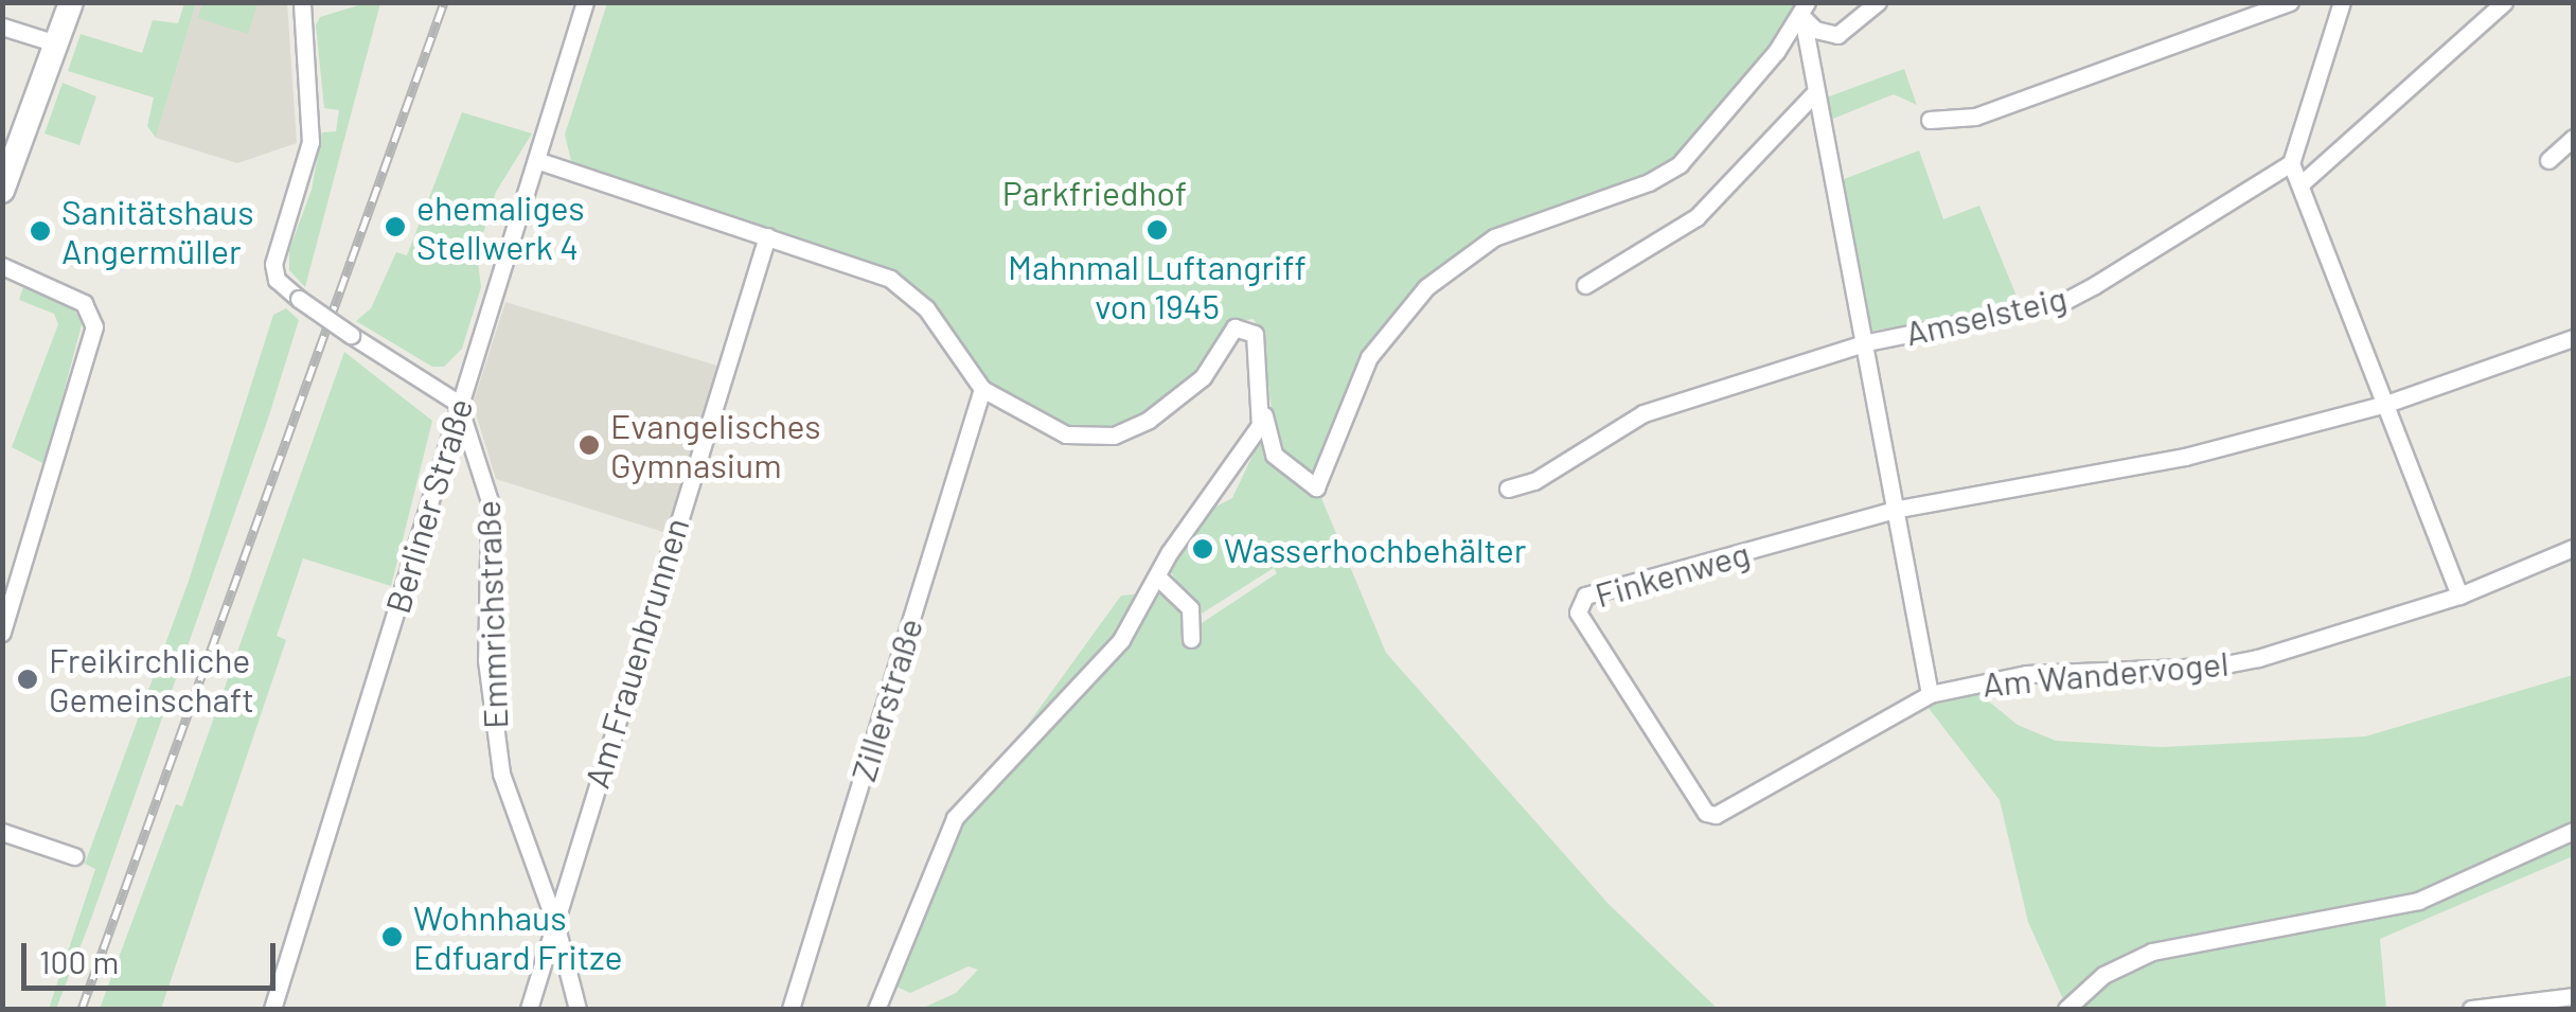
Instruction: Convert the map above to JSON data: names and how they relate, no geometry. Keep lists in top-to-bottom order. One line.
{"streets":{"street":["Amselsteig","Berliner Straße","Finkenweg","Emmrichstraße","Am Frauenbrunnen","Am Wandervogel","Zillerstraße"]},"crossings":[["Berliner Straße","Emmrichstraße"],["Finkenweg","Am Wandervogel"],["Emmrichstraße","Am Frauenbrunnen"]],"parks":["Parkfriedhof"],"places":["ehemaliges Stellwerk 4","Mahnmal Luftangriff von 1945","Sanitätshaus Angermüller","Evangelisches Gymnasium","Wasserhochbehälter","Freikirchliche Gemeinschaft","Wohnhaus Edfuard Fritze"],"scale_bar":"100 m"}
